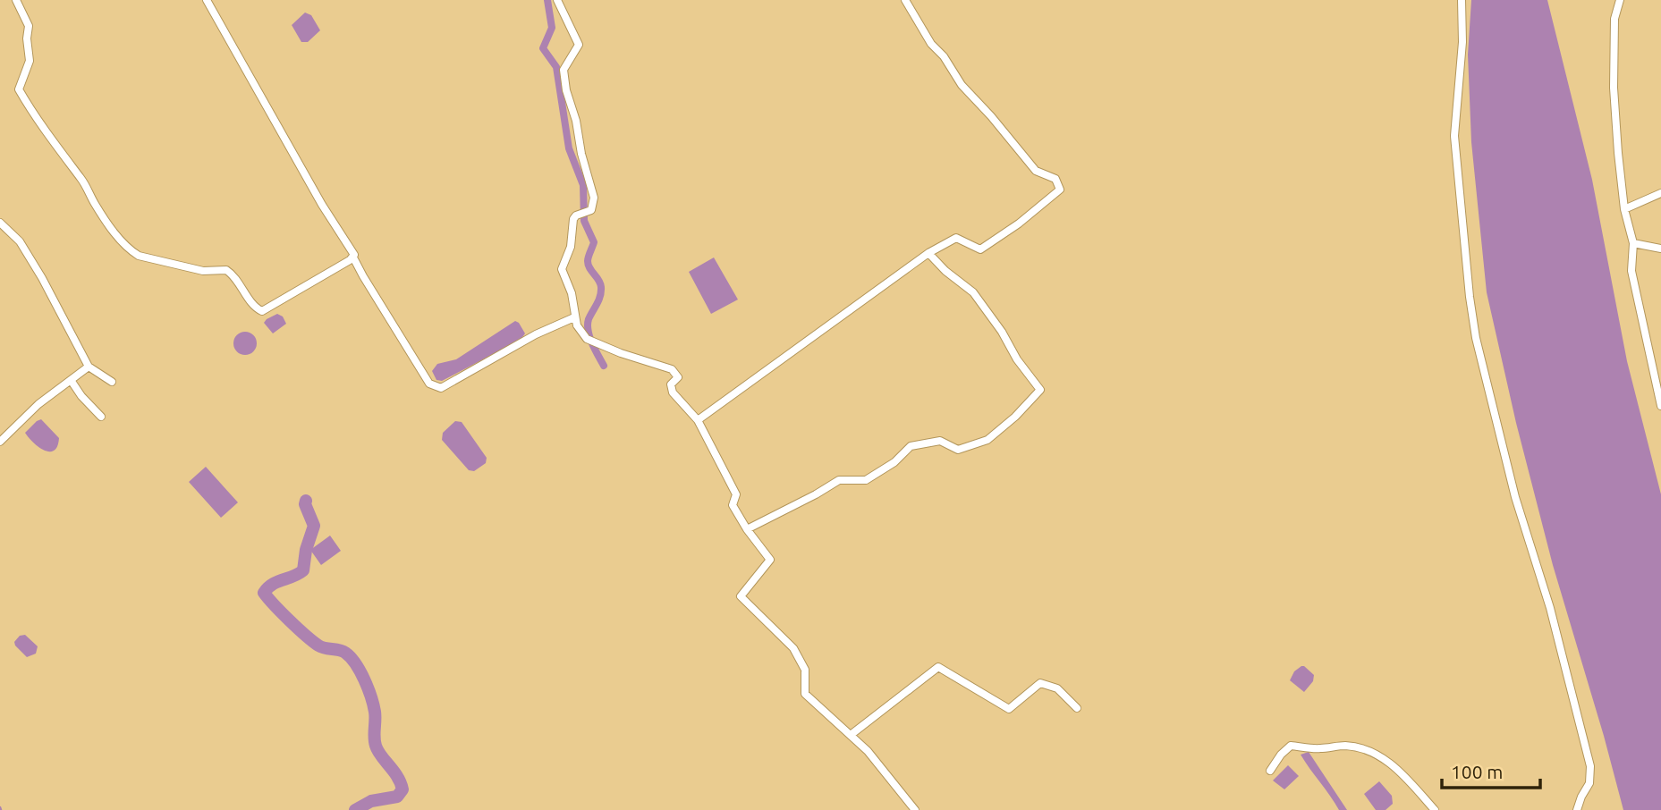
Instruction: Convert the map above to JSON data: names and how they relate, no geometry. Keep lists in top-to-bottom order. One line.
{"scale_bar":"100 m"}
